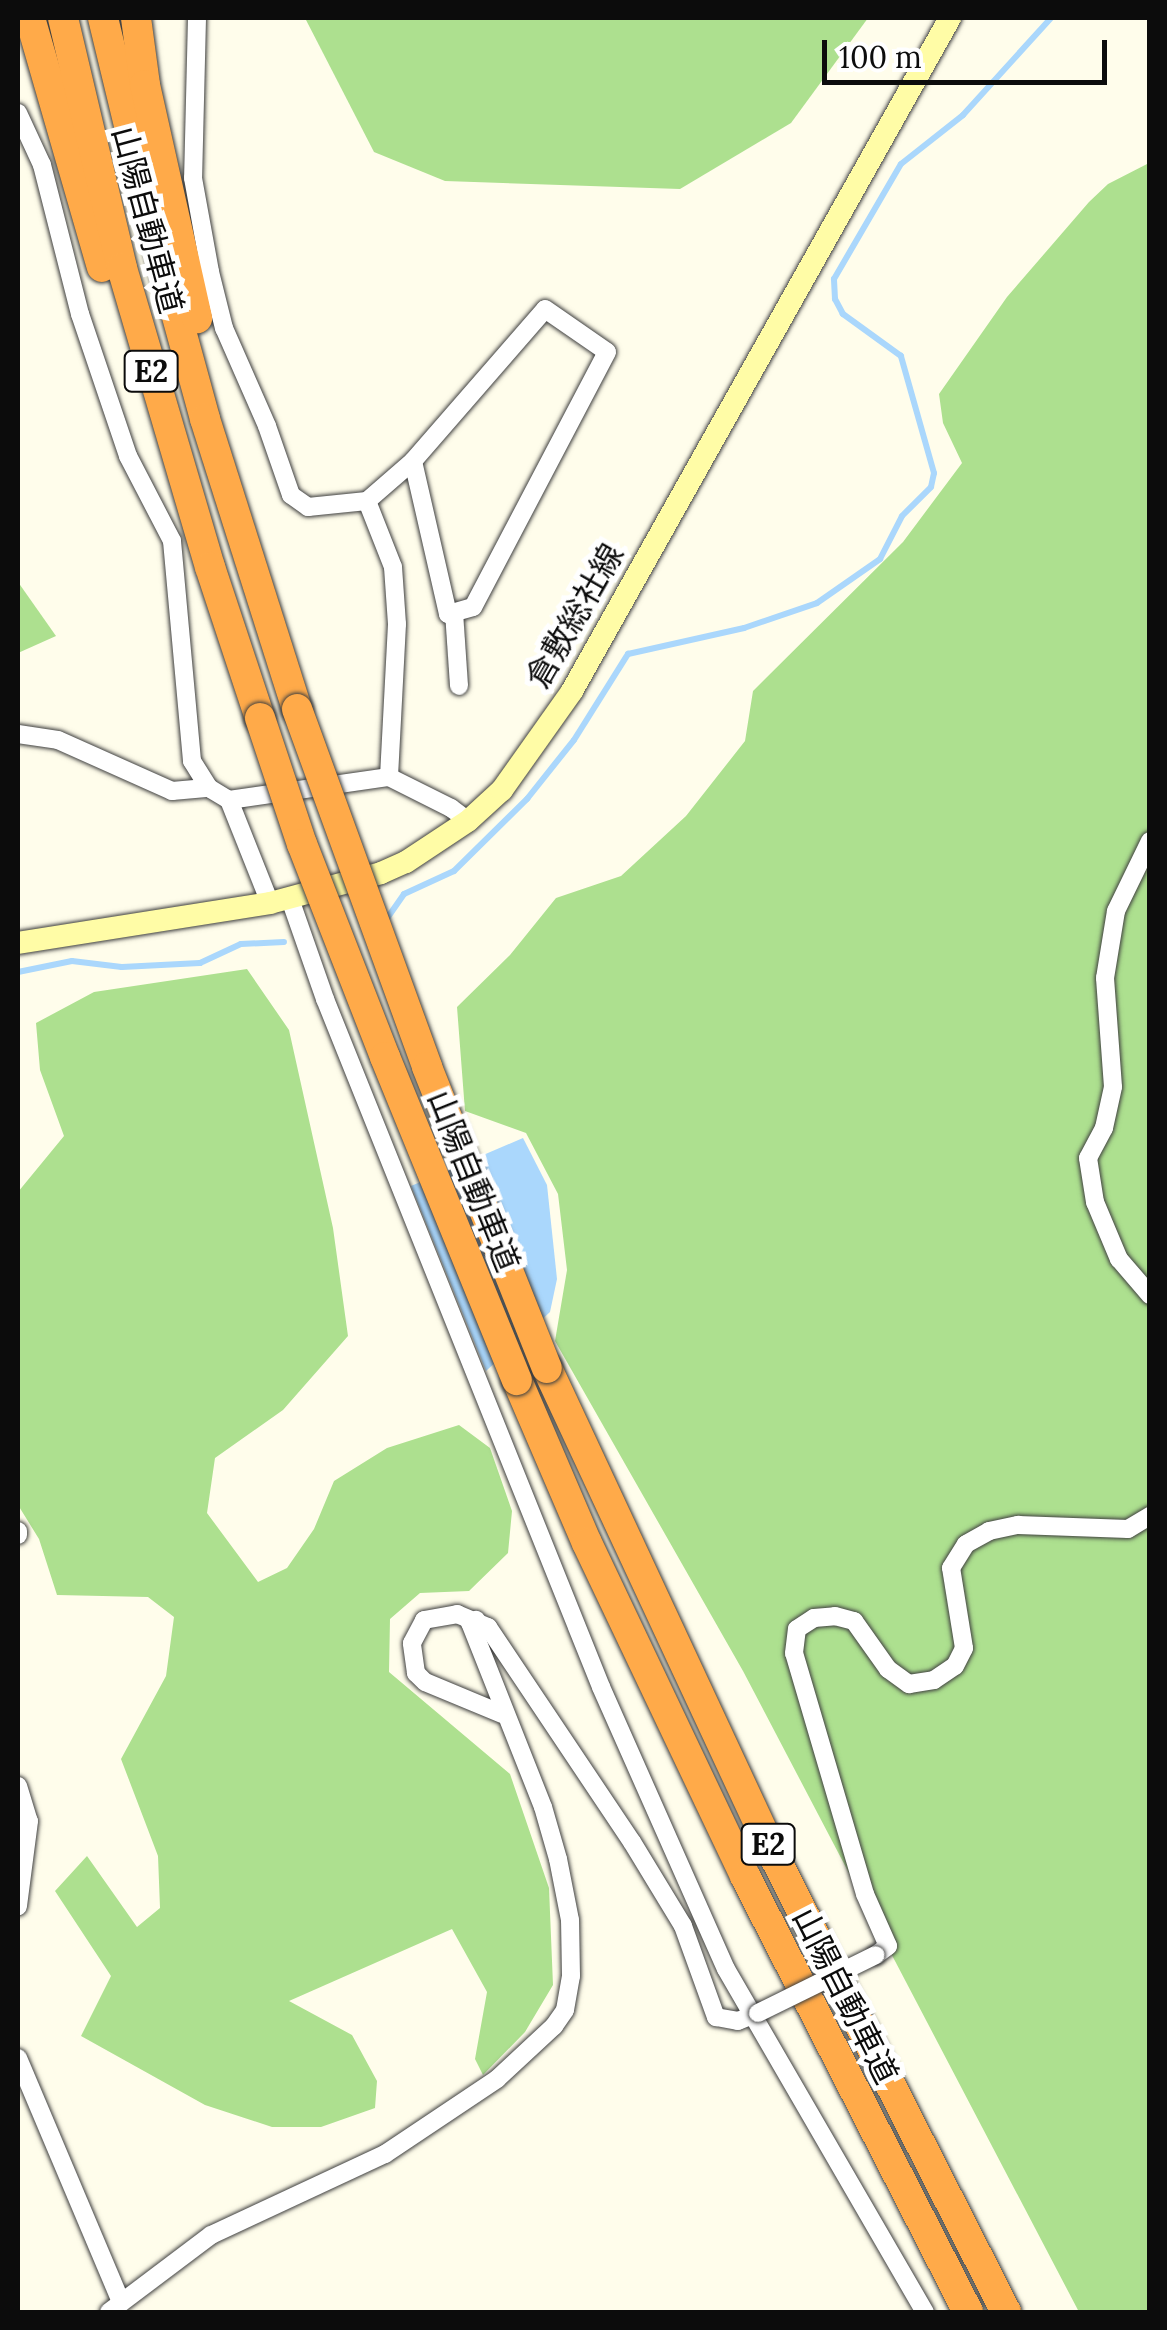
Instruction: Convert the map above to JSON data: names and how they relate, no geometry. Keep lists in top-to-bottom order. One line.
{"streets":{"highway":["山陽自動車道","E2"],"main road":["倉敷総社線"]},"scale_bar":"100 m"}
